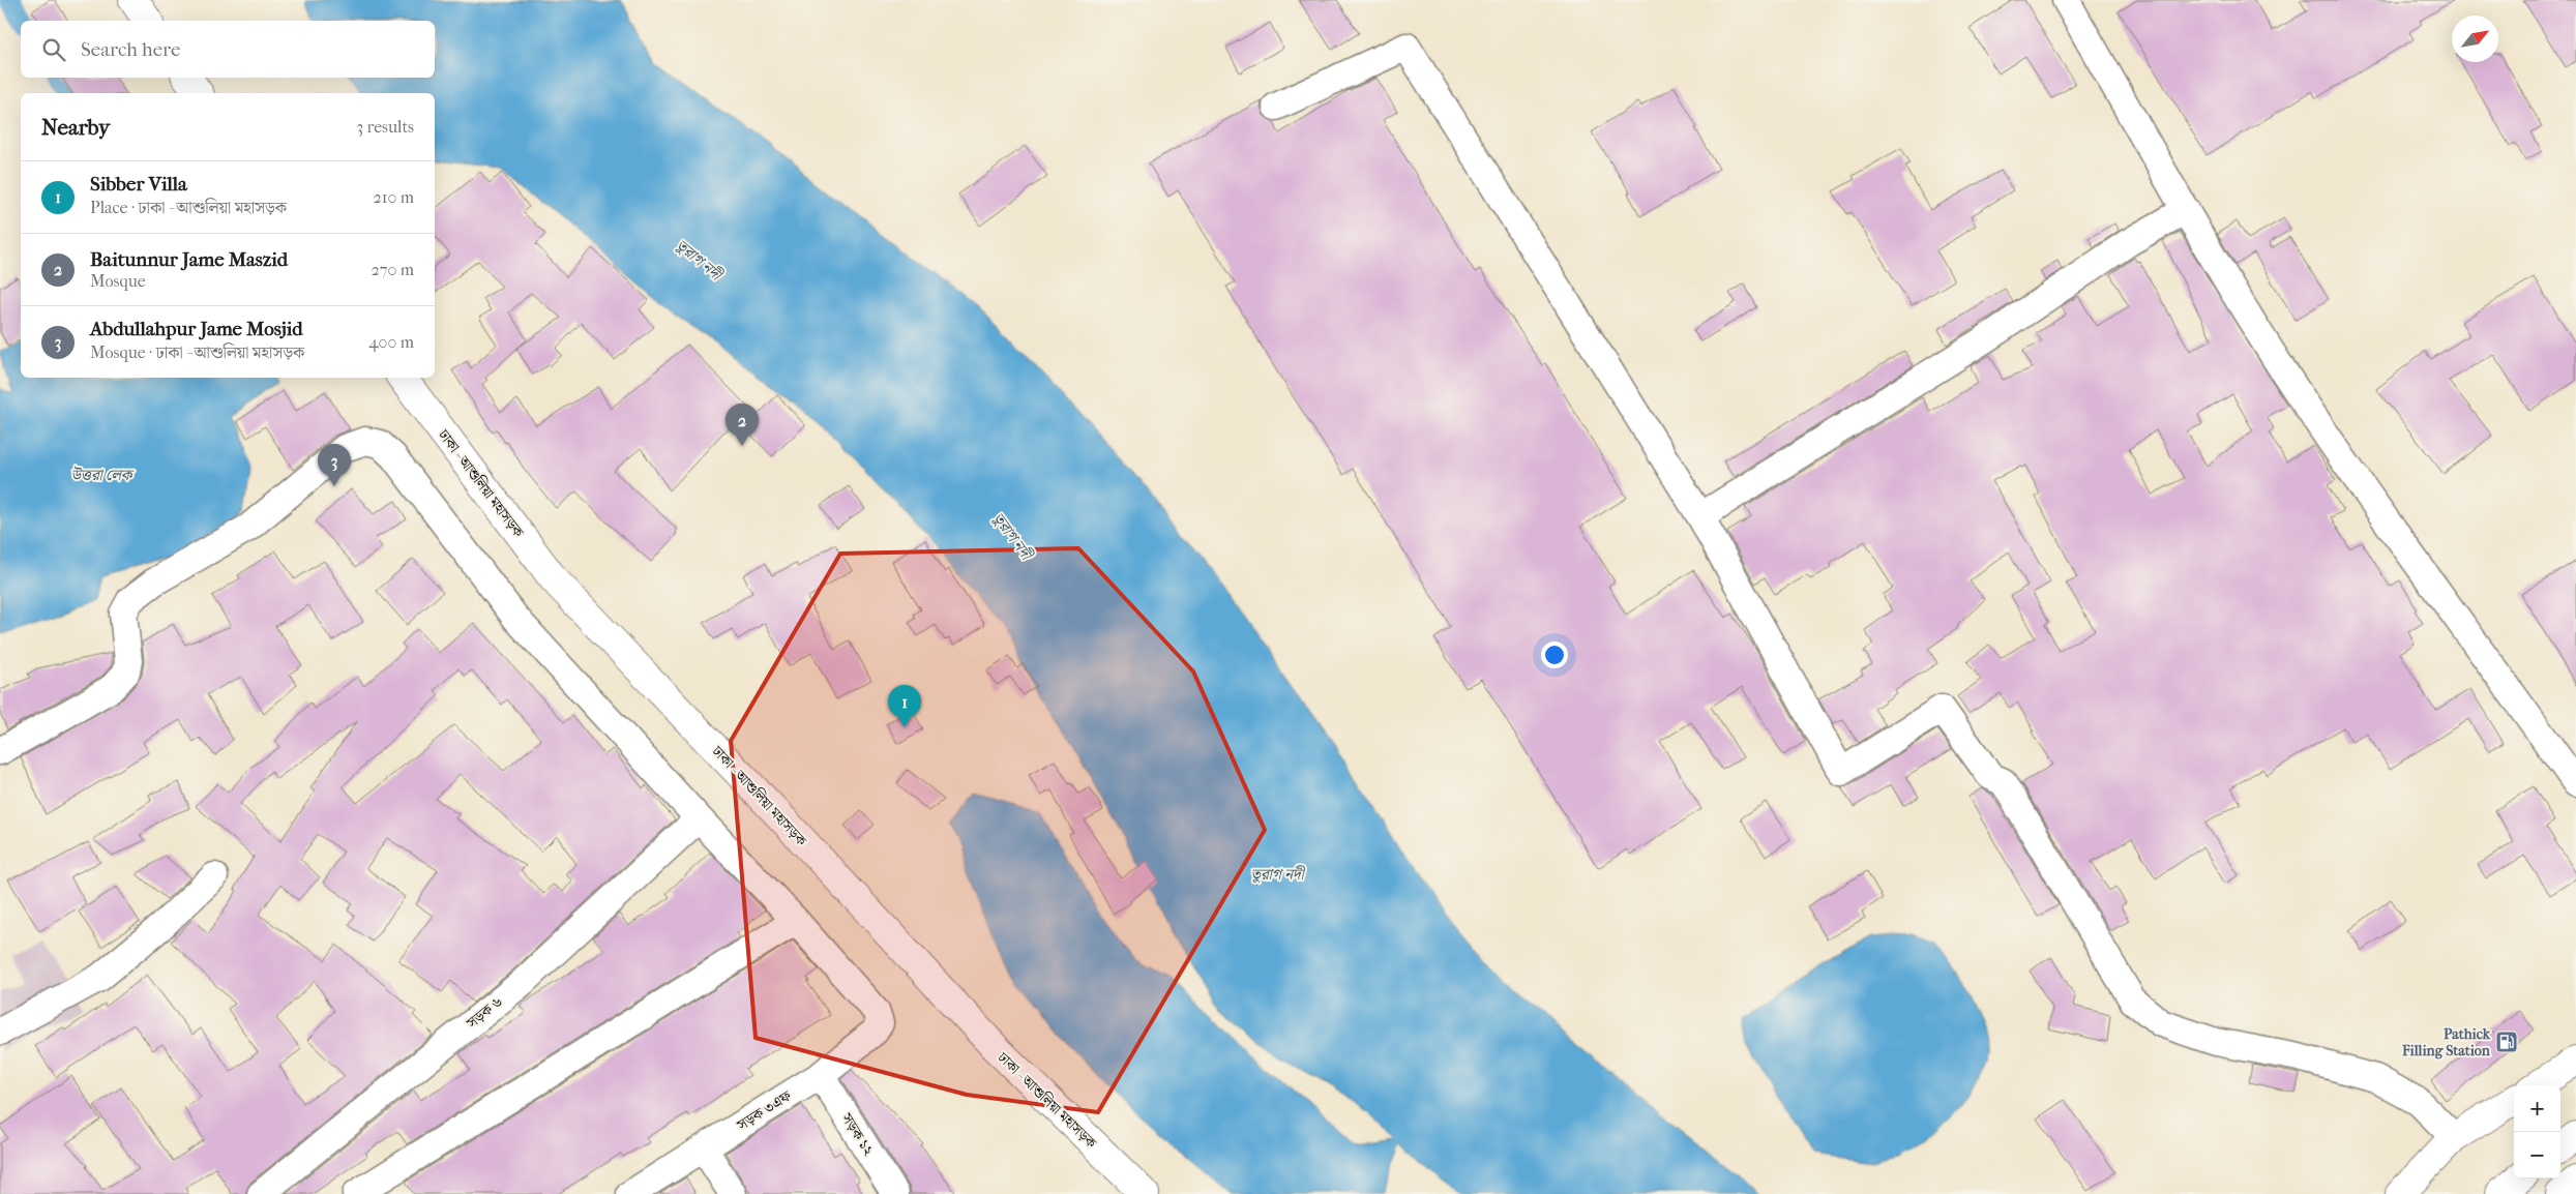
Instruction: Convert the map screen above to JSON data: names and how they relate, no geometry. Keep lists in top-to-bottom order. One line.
{"streets":{"highway":["ঢাকা - আশুলিয়া মহাসড়ক"],"street":["সড়ক ৬","সড়ক ৩এফ","সড়ক ১২"]},"crossings":[["সড়ক ৩এফ","সড়ক ১২"]],"water":["তুরাগ নদী","উত্তরা লেক"],"places":{"fuel station":["Pathick Filling Station"]},"north":"top right","page":{"search":"Search here","heading":["Nearby","3 results"],"list":[{"mark":"1","name":"Sibber Villa","note":"Place · ঢাকা - আশুলিয়া মহাসড়ক","value":"210 m"},{"mark":"2","name":"Baitunnur Jame Maszid","note":"Mosque","value":"270 m"},{"mark":"3","name":"Abdullahpur Jame Mosjid","note":"Mosque · ঢাকা - আশুলিয়া মহাসড়ক","value":"400 m"}],"pins":["2","3","1"],"map_buttons":["+","−"]}}
